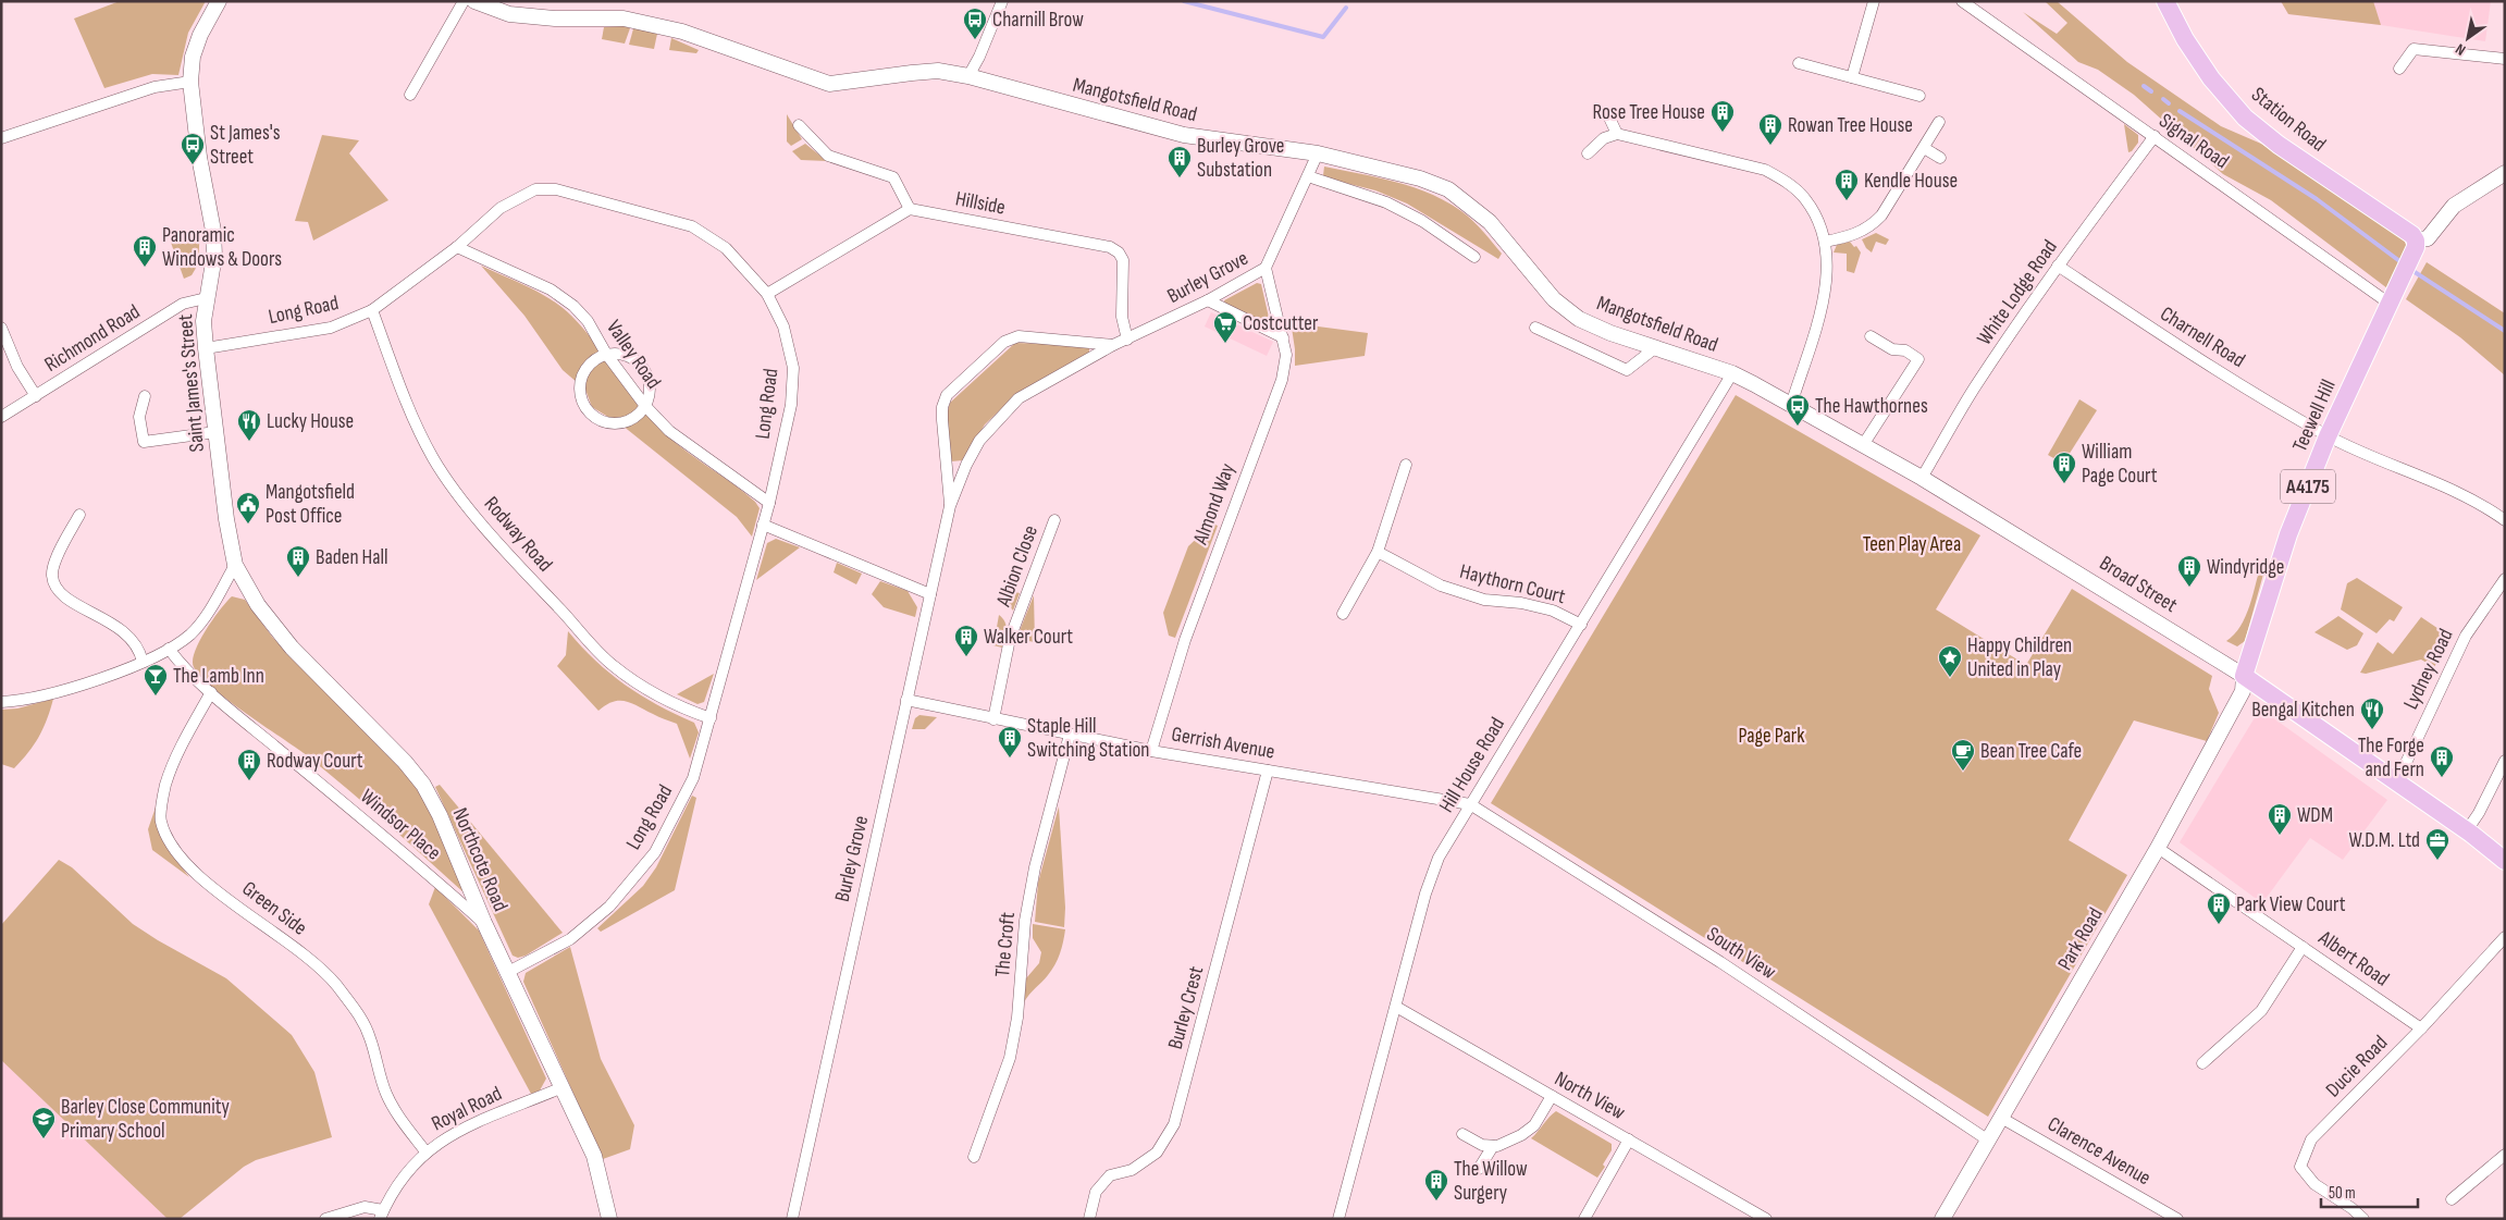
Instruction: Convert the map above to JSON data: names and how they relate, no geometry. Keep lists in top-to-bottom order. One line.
{"streets":{"main road":["Station Road","Teewell Hill","A4175","Broad Street"],"street":["Mangotsfield Road","Signal Road","Hillside","Burley Grove","White Lodge Road","Long Road","Charnell Road","Richmond Road","Valley Road","Saint James's Street","Almond Way","Rodway Road","Albion Close","Haythorn Court","Lydney Road","Gerrish Avenue","Hill House Road","Windsor Place","Northcote Road","Green Side","Park Road","The Croft","South View","Albert Road","Burley Crest","Ducie Road","North View","Royal Road","Clarence Avenue"]},"crossings":[["Mangotsfield Road","Burley Grove"],["Mangotsfield Road","Broad Street"],["Mangotsfield Road","Hill House Road"],["Station Road","Teewell Hill"],["Signal Road","White Lodge Road"],["Signal Road","Teewell Hill"],["Hillside","Burley Grove"],["Burley Grove","Almond Way"],["Burley Grove","Gerrish Avenue"],["White Lodge Road","Charnell Road"],["White Lodge Road","Broad Street"],["Long Road","Valley Road"],["Long Road","Saint James's Street"],["Long Road","Rodway Road"],["Long Road","Northcote Road"],["Charnell Road","Teewell Hill"],["Richmond Road","Saint James's Street"],["Saint James's Street","Northcote Road"],["Teewell Hill","Broad Street"],["Teewell Hill","Park Road"],["Almond Way","Gerrish Avenue"],["Albion Close","Gerrish Avenue"],["Haythorn Court","Hill House Road"],["Broad Street","Lydney Road"],["Broad Street","Hill House Road"],["Broad Street","Park Road"],["Gerrish Avenue","Hill House Road"],["Gerrish Avenue","The Croft"],["Gerrish Avenue","South View"],["Gerrish Avenue","Burley Crest"],["Hill House Road","South View"],["Hill House Road","North View"],["Windsor Place","Northcote Road"],["Windsor Place","Green Side"],["Northcote Road","Royal Road"],["Green Side","Royal Road"],["Park Road","South View"],["Park Road","Albert Road"],["Park Road","Clarence Avenue"],["Albert Road","Ducie Road"]],"parks":["Teen Play Area","Page Park"],"places":{"bus stop":["Charnill Brow","St James's Street","The Hawthornes"],"building":["Rose Tree House","Rowan Tree House","Burley Grove Substation","Kendle House","Panoramic Windows & Doors","William Page Court","Baden Hall","Windyridge","Walker Court","Staple Hill Switching Station","The Forge and Fern","Rodway Court","WDM","Park View Court","The Willow Surgery"],"supermarket":["Costcutter"],"restaurant":["Lucky House","Bengal Kitchen"],"public building":["Mangotsfield Post Office"],"place":["Happy Children United in Play"],"bar":["The Lamb Inn"],"cafe":["Bean Tree Cafe"],"office":["W.D.M. Ltd"],"school or university":["Barley Close Community Primary School"]},"scale_bar":"50 m","north":"bottom left"}
